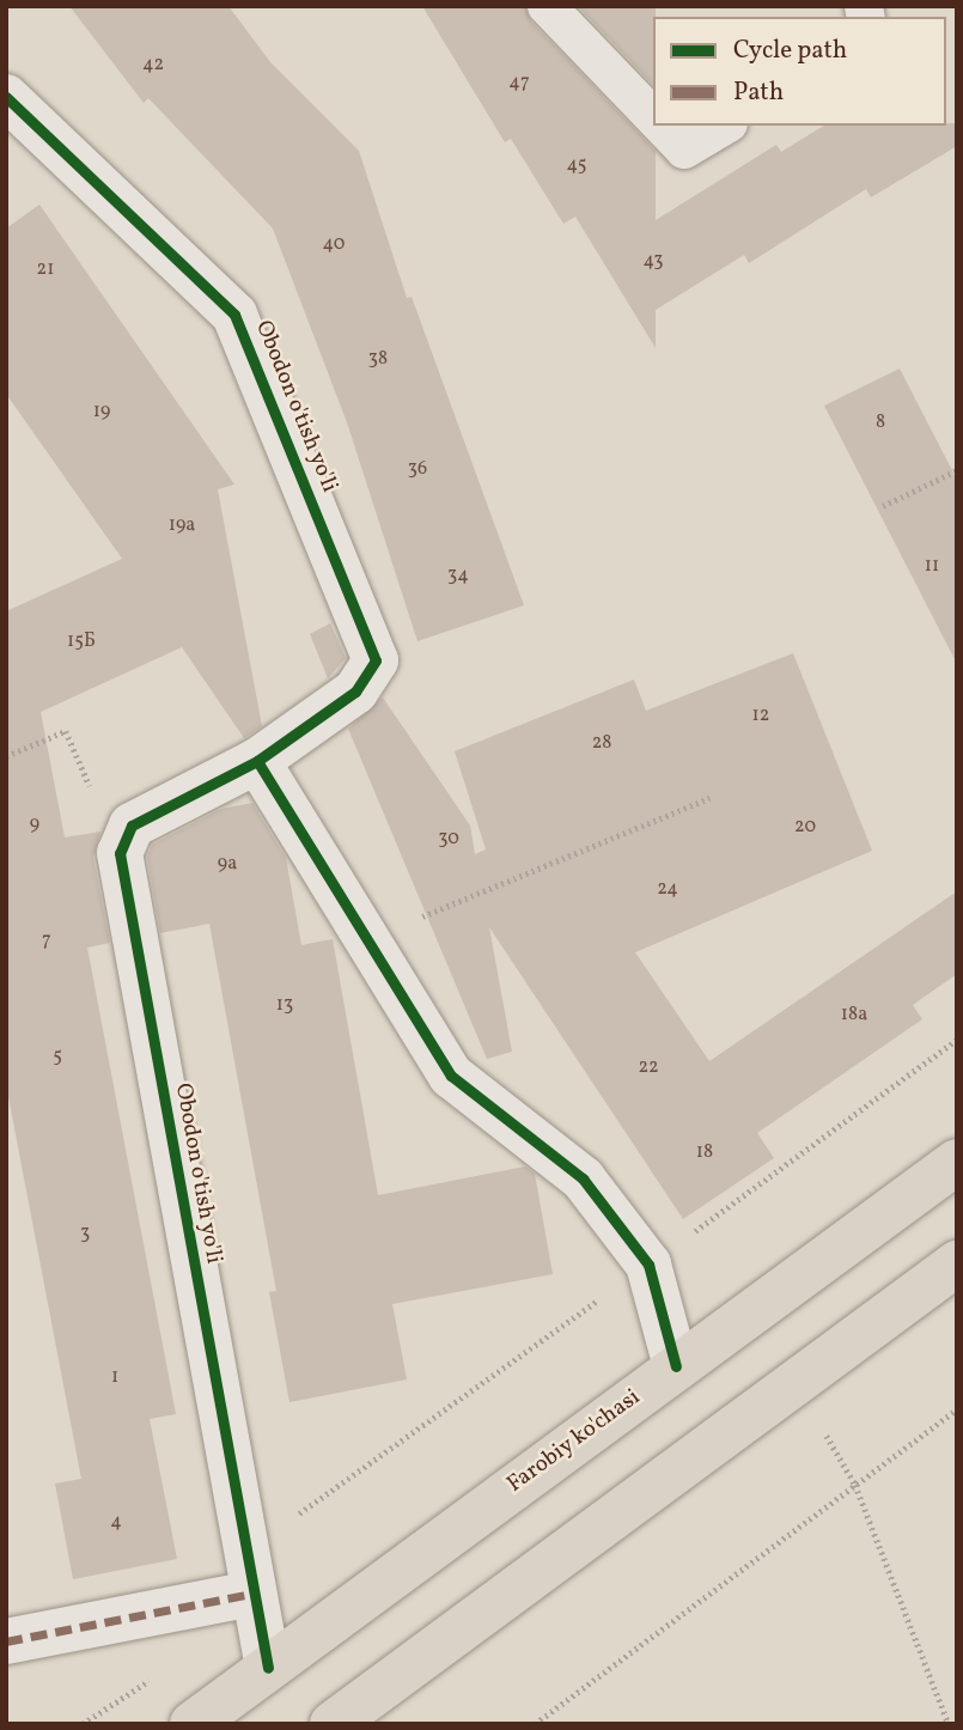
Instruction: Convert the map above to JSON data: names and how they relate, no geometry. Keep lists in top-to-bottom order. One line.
{"streets":{"main road":["Farobiy ko'chasi"],"street":["Obodon o'tish yo'li"]},"crossings":[["Obodon o'tish yo'li","Farobiy ko'chasi"]],"house_numbers":["42","47","45","40","43","21","38","19","8","36","19a","11","34","15Б","12","28","9","20","30","9a","24","7","13","18а","5","22","18","3","1","4"],"legend":["Cycle path","Path"]}
